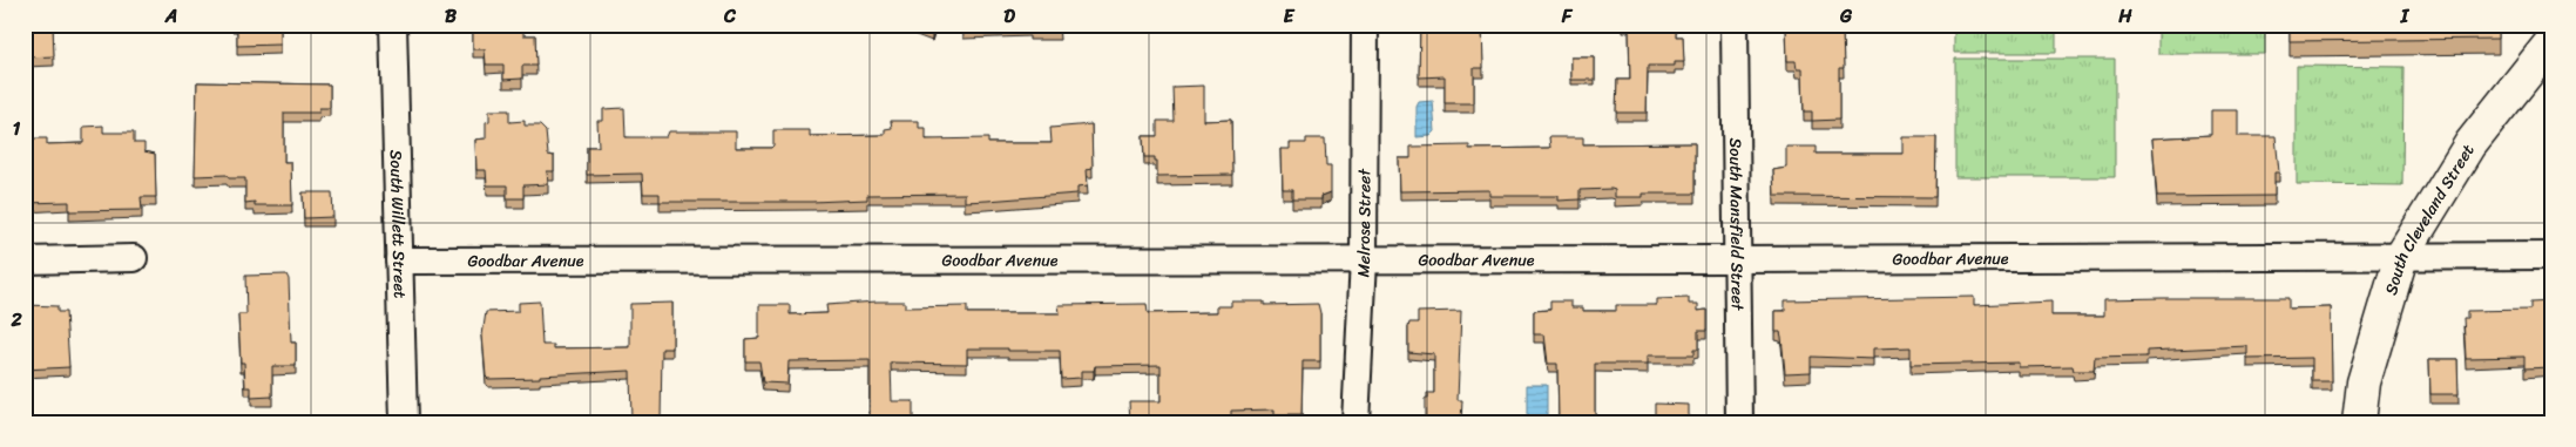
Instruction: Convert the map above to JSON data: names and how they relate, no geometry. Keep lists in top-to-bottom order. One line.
{"streets":{"main road":["South Cleveland Street"],"street":["South Willett Street","South Mansfield Street","Melrose Street","Goodbar Avenue"]},"crossings":[["South Cleveland Street","Goodbar Avenue"],["South Willett Street","Goodbar Avenue"],["South Mansfield Street","Goodbar Avenue"],["Melrose Street","Goodbar Avenue"]],"grid":{"columns":["A","B","C","D","E","F","G","H","I"],"rows":["1","2"]}}
